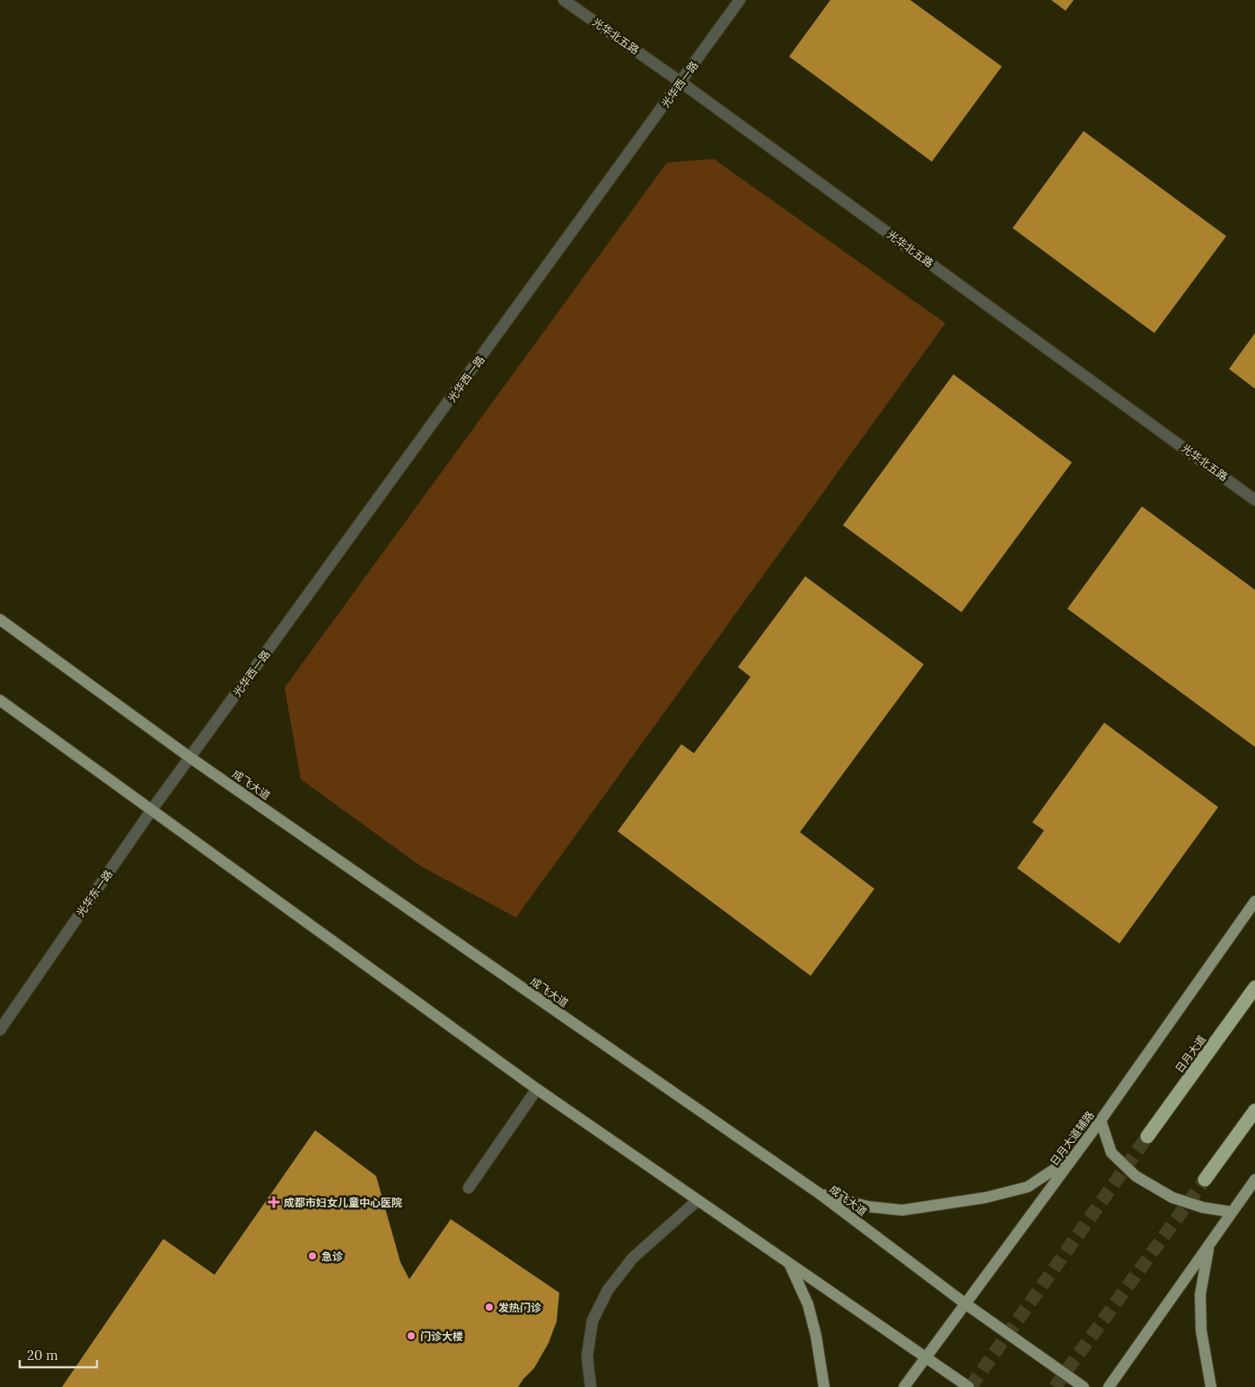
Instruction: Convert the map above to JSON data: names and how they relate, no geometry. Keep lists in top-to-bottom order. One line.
{"streets":{"highway":["日月大道"],"main road":["成飞大道","日月大道辅路"],"street":["光华北五路","光华西一路","光华东一路"]},"crossings":[["光华北五路","光华西一路"],["光华西一路","成飞大道"],["光华西一路","光华东一路"],["成飞大道","光华东一路"],["成飞大道","日月大道辅路"]],"places":{"health":["成都市妇女儿童中心医院"],"other":["急诊","发热门诊","门诊大楼"]},"scale_bar":"20 m"}
